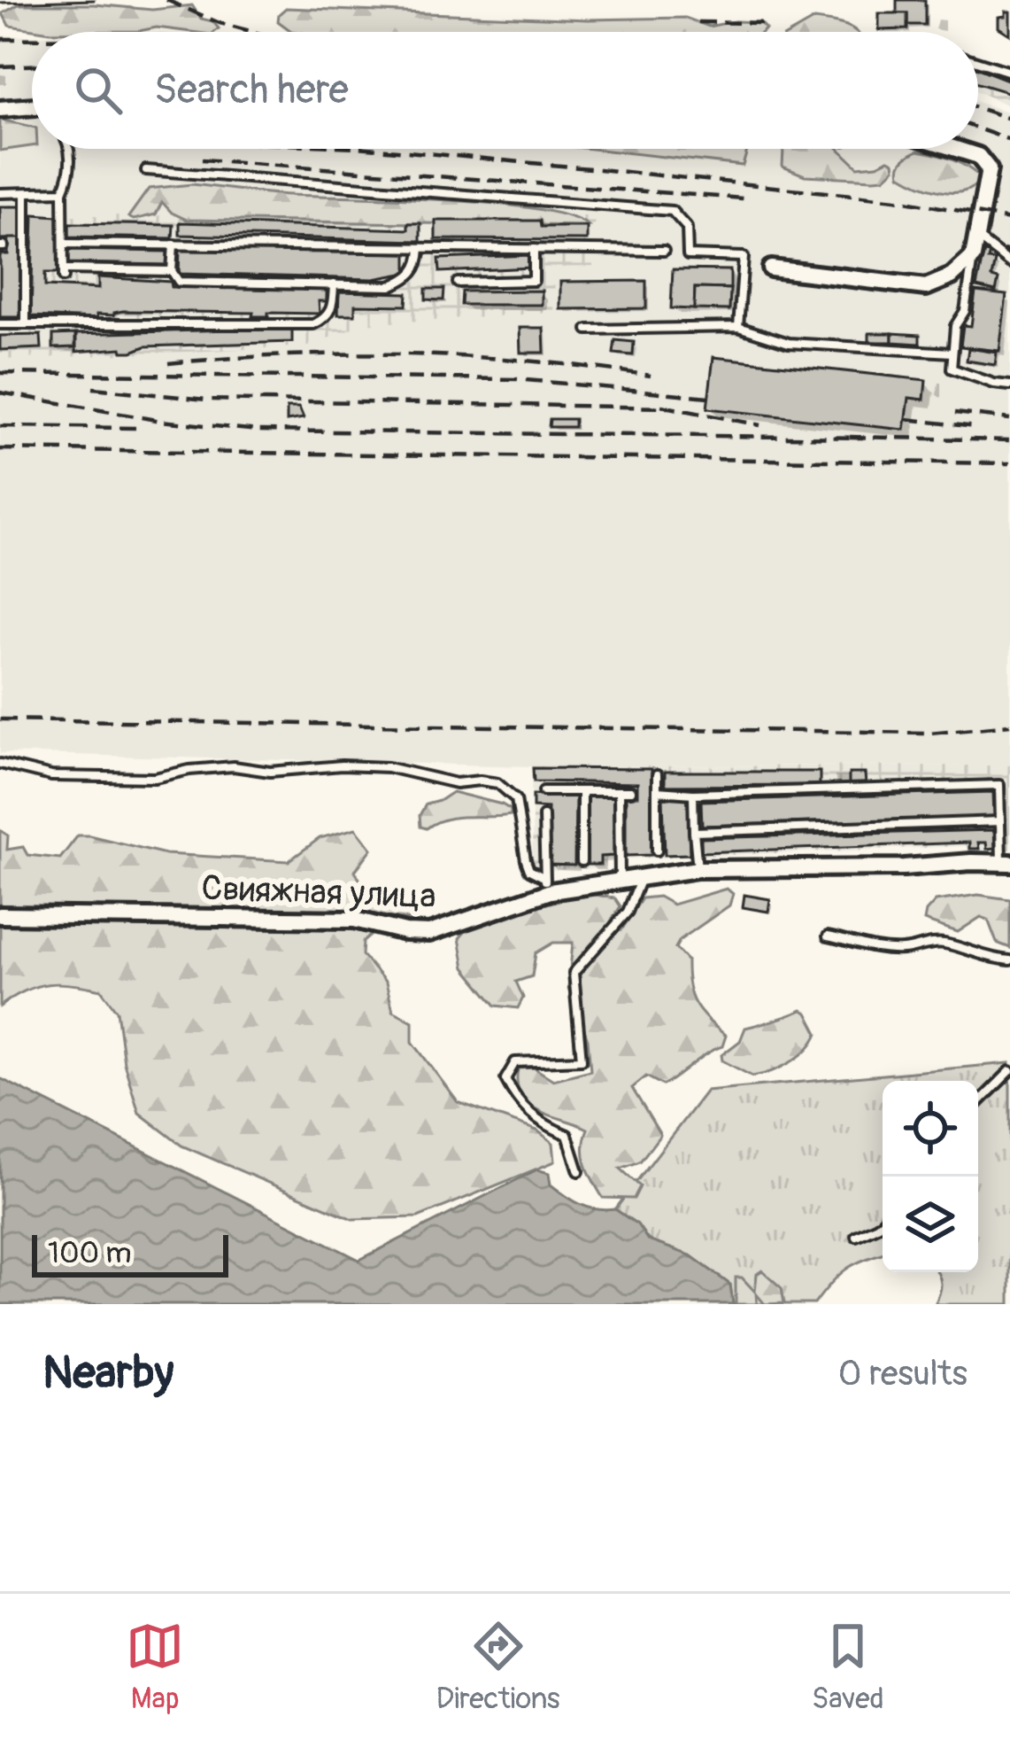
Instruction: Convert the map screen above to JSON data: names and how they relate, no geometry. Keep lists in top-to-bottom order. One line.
{"streets":{"street":["Свияжная улица"]},"scale_bar":"100 m","page":{"search":"Search here","scale":"100 m","heading":["Nearby","0 results"],"nav":["Map","Directions","Saved"]}}
